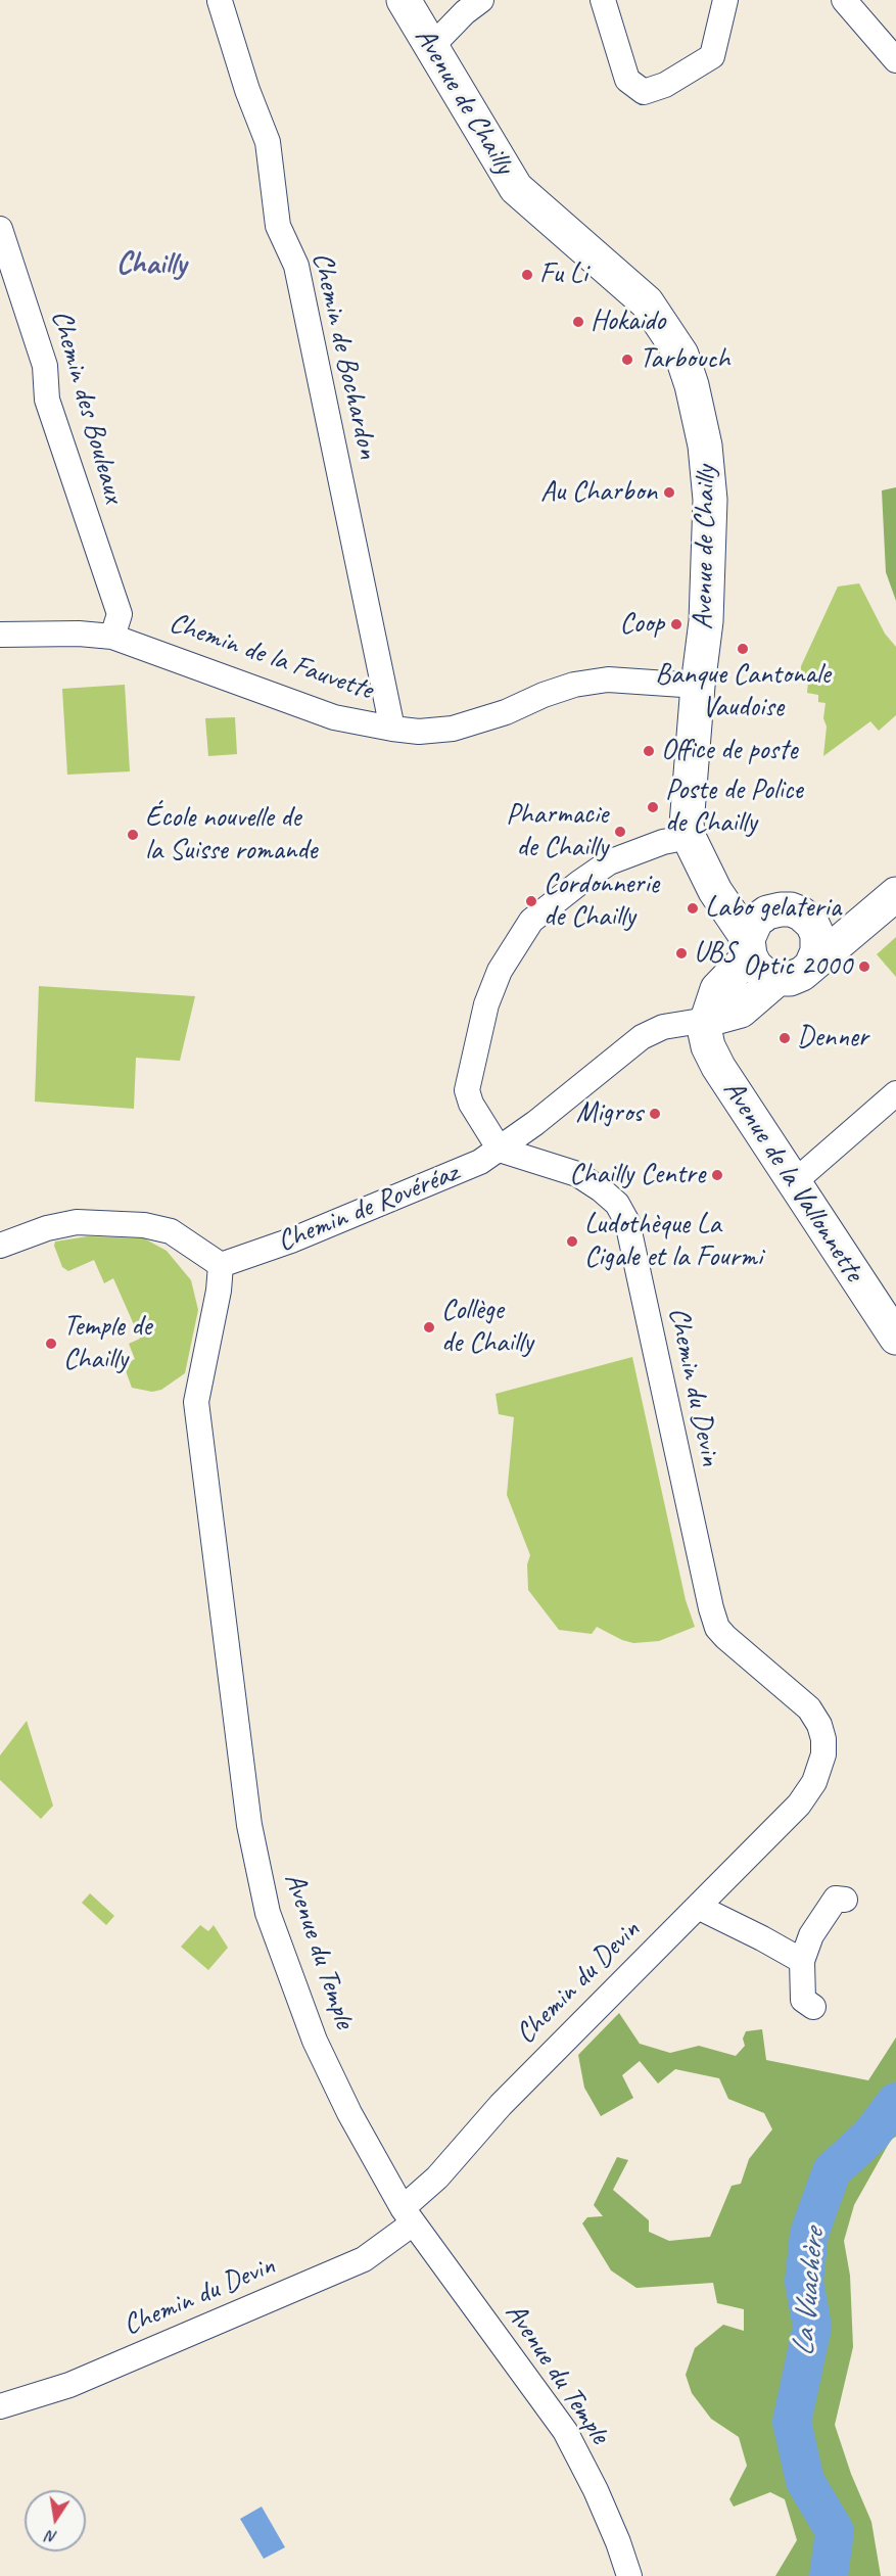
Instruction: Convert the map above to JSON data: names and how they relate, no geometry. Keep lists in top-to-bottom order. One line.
{"streets":{"street":["Avenue de Chailly","Chemin de Bochardon","Chemin des Bouleaux","Chemin de la Fauvette","Avenue de la Vallonnette","Chemin de Rovéréaz","Chemin du Devin","Avenue du Temple"]},"crossings":[["Avenue de Chailly","Chemin de la Fauvette"],["Avenue de Chailly","Chemin de Rovéréaz"],["Chemin de Bochardon","Chemin de la Fauvette"],["Chemin des Bouleaux","Chemin de la Fauvette"],["Avenue de la Vallonnette","Chemin de Rovéréaz"],["Chemin de Rovéréaz","Chemin du Devin"],["Chemin de Rovéréaz","Avenue du Temple"],["Chemin du Devin","Avenue du Temple"]],"districts":["Chailly"],"water":["La Vuachère"],"places":["Fu Li","Hokaido","Tarbouch","Au Charbon","Coop","Banque Cantonale Vaudoise","Office de poste","Poste de Police de Chailly","Pharmacie de Chailly","École nouvelle de la Suisse romande","Cordonnerie de Chailly","Labo gelateria","UBS","Optic 2000","Denner","Migros","Chailly Centre","Ludothèque La Cigale et la Fourmi","Collège de Chailly","Temple de Chailly"],"north":"bottom"}
